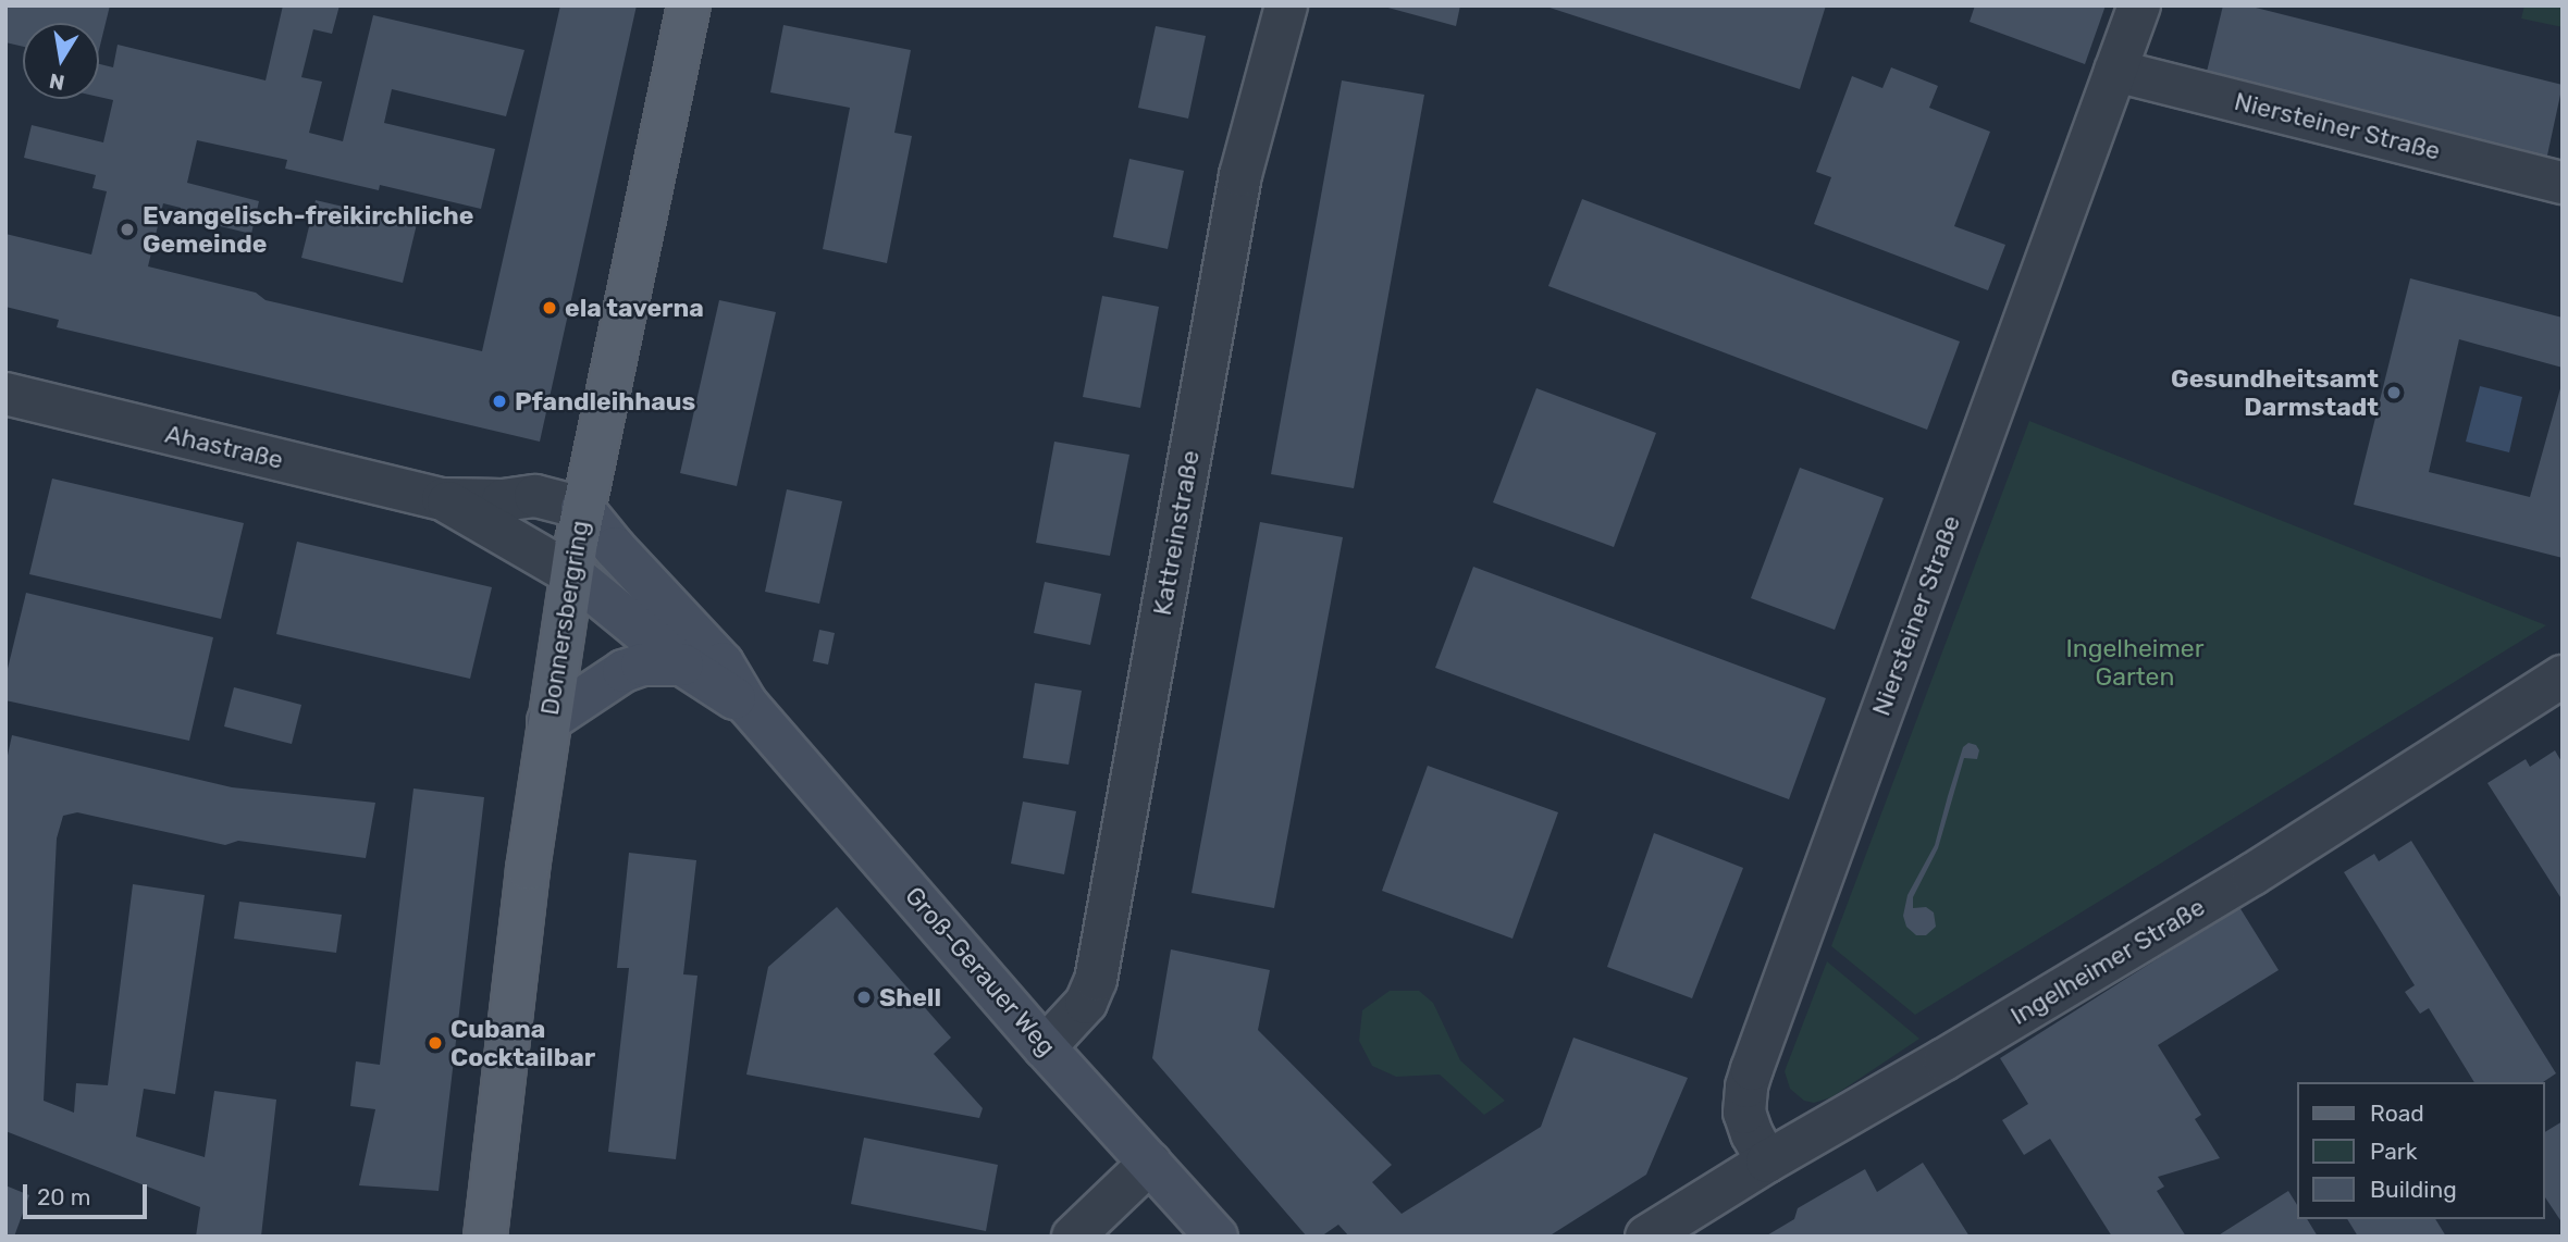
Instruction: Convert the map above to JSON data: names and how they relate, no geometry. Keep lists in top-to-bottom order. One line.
{"streets":{"main road":["Donnersbergring","Groß-Gerauer Weg"],"street":["Niersteiner Straße","Ahastraße","Kattreinstraße","Ingelheimer Straße"]},"crossings":[["Niersteiner Straße","Ingelheimer Straße"],["Ahastraße","Donnersbergring"],["Ahastraße","Groß-Gerauer Weg"],["Kattreinstraße","Groß-Gerauer Weg"],["Donnersbergring","Groß-Gerauer Weg"]],"parks":["Ingelheimer Garten"],"places":["Evangelisch-freikirchliche Gemeinde","ela taverna","Gesundheitsamt Darmstadt","Pfandleihhaus","Shell","Cubana Cocktailbar"],"legend":["Road","Park","Building"],"scale_bar":"20 m","north":"bottom"}
